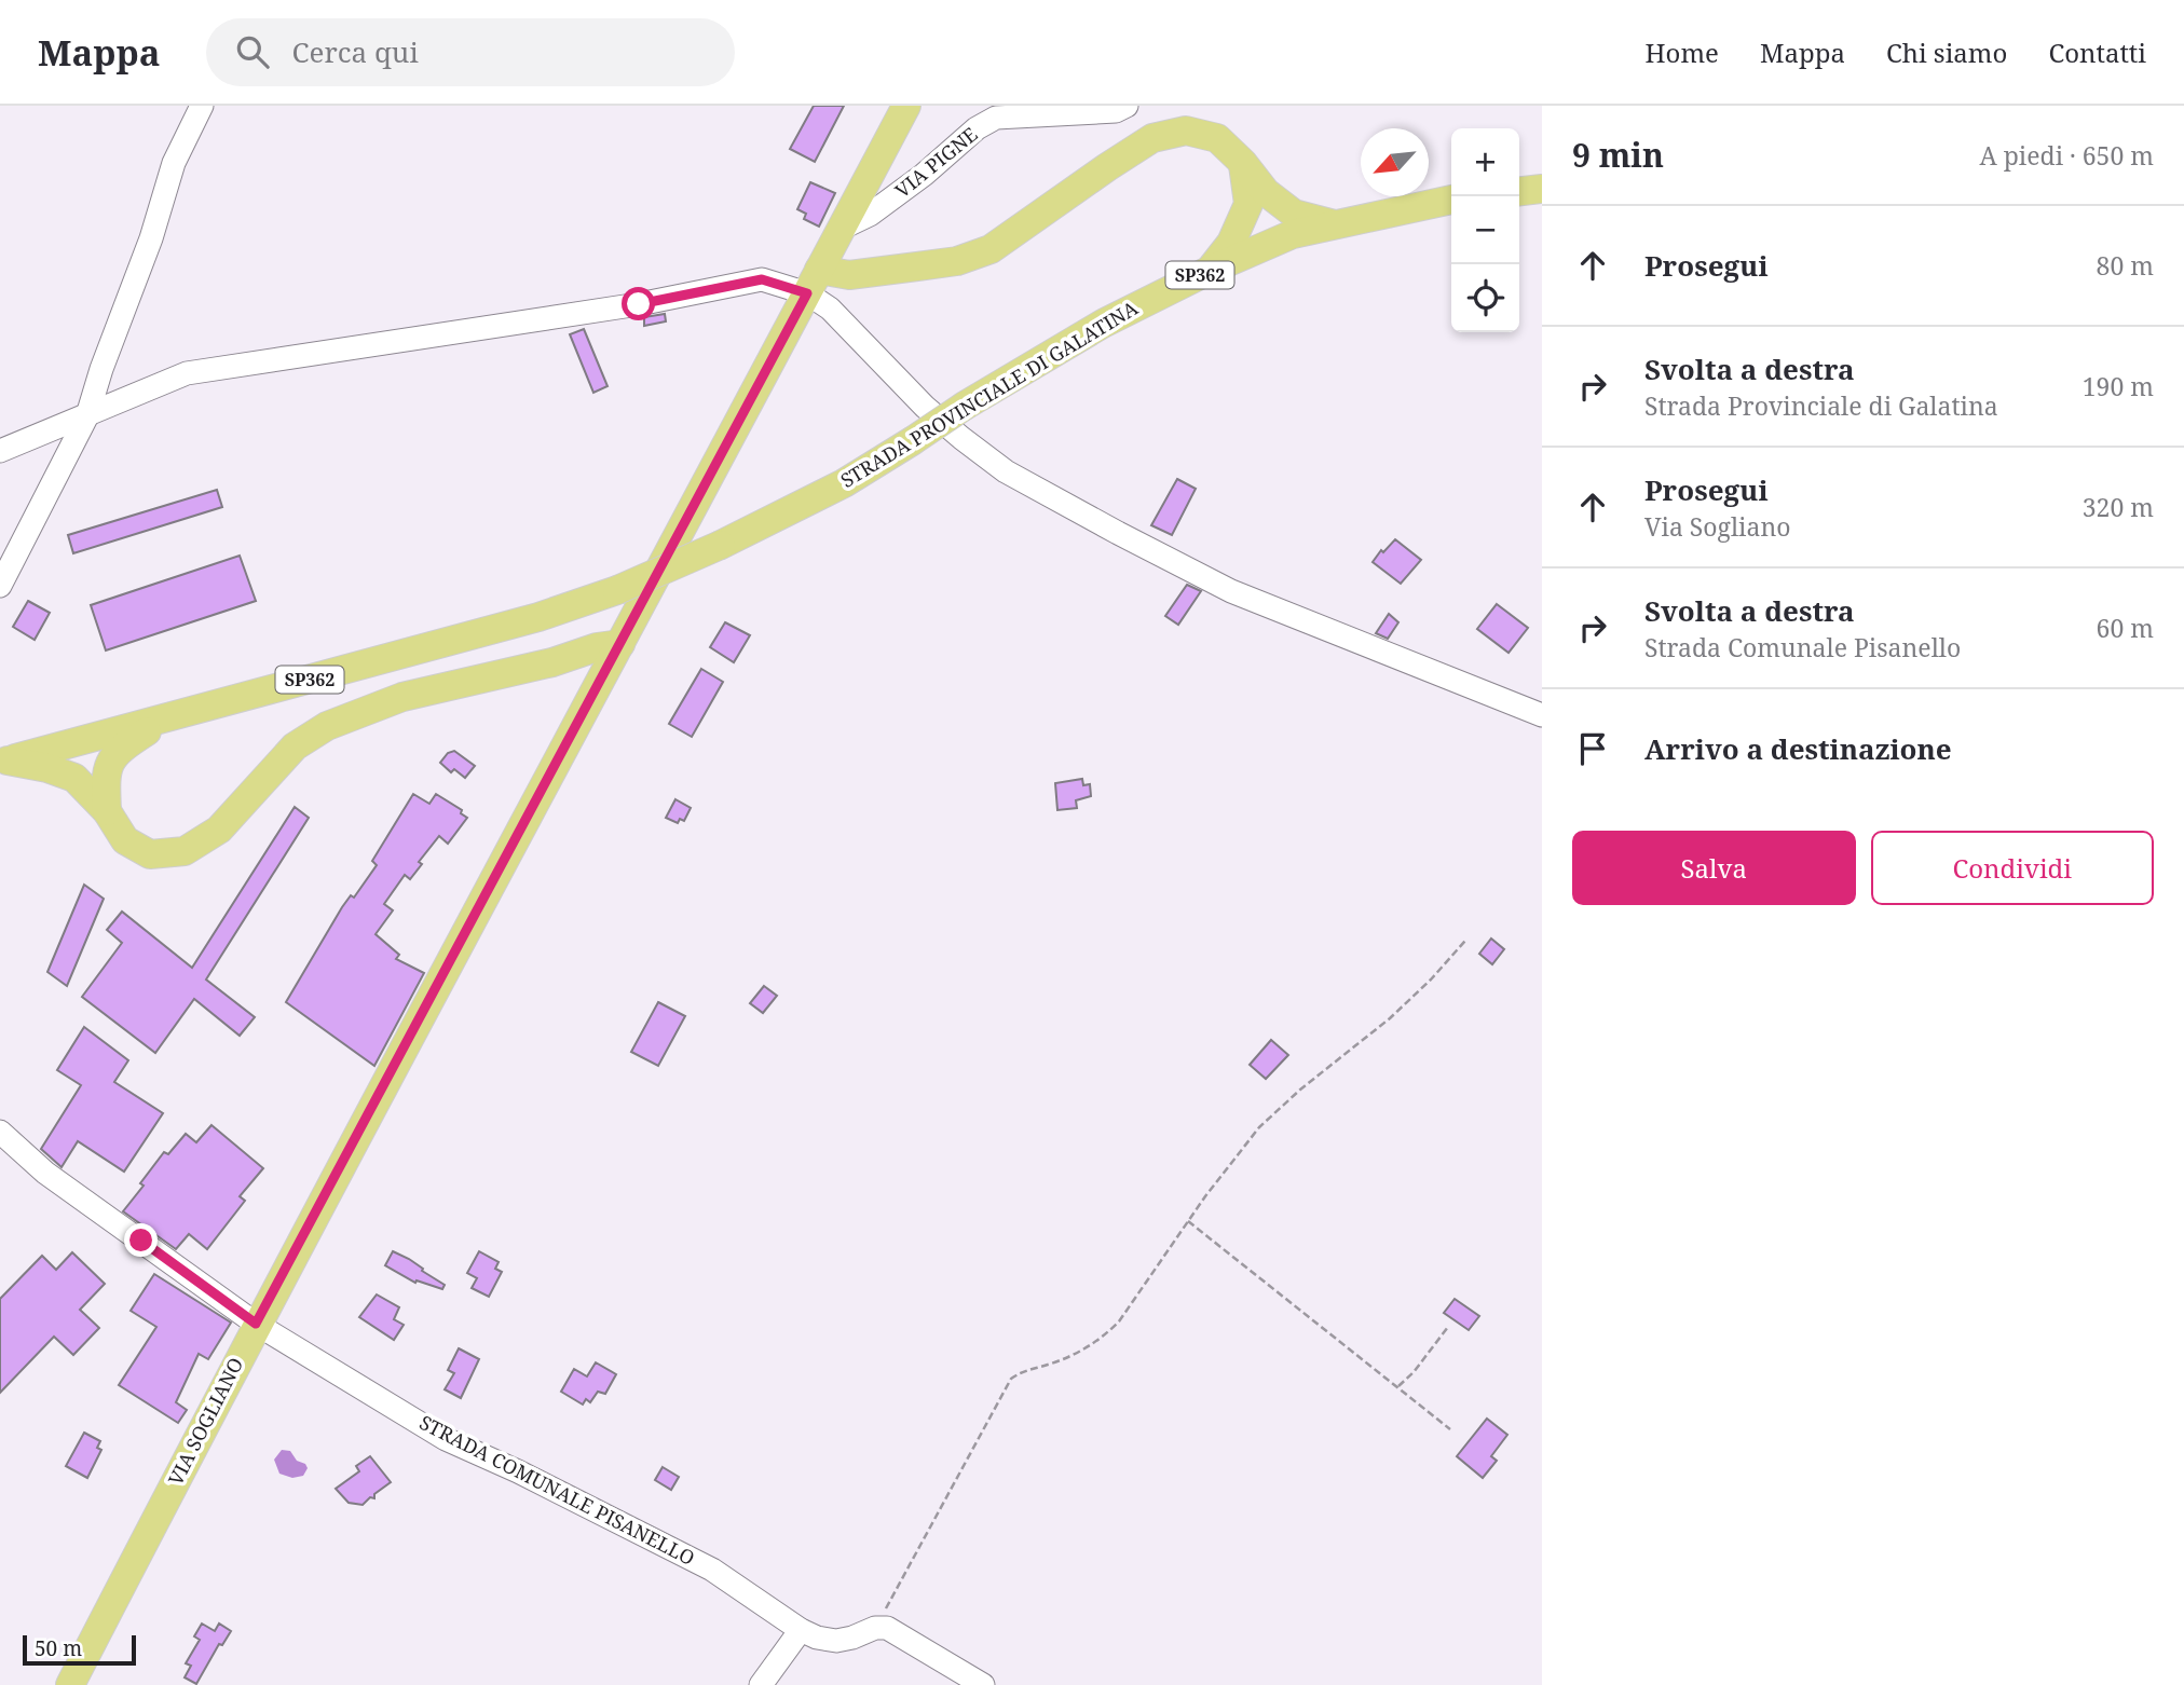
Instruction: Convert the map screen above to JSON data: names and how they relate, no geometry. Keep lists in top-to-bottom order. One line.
{"streets":{"main road":["SP362","STRADA PROVINCIALE DI GALATINA","VIA SOGLIANO"],"street":["VIA PIGNE","STRADA COMUNALE PISANELLO"]},"crossings":[["VIA SOGLIANO","STRADA COMUNALE PISANELLO"]],"scale_bar":"50 m","north":"bottom left","page":{"header":"Mappa","search":"Cerca qui","nav":["Home","Mappa","Chi siamo","Contatti"],"heading":["9 min","A piedi · 650 m"],"map_buttons":["+","−"],"list":[["Prosegui","80 m"],["Svolta a destra","Strada Provinciale di Galatina","190 m"],["Prosegui","Via Sogliano","320 m"],["Svolta a destra","Strada Comunale Pisanello","60 m"],"Arrivo a destinazione"],"buttons":["Salva","Condividi"],"scale":"50 m"}}
